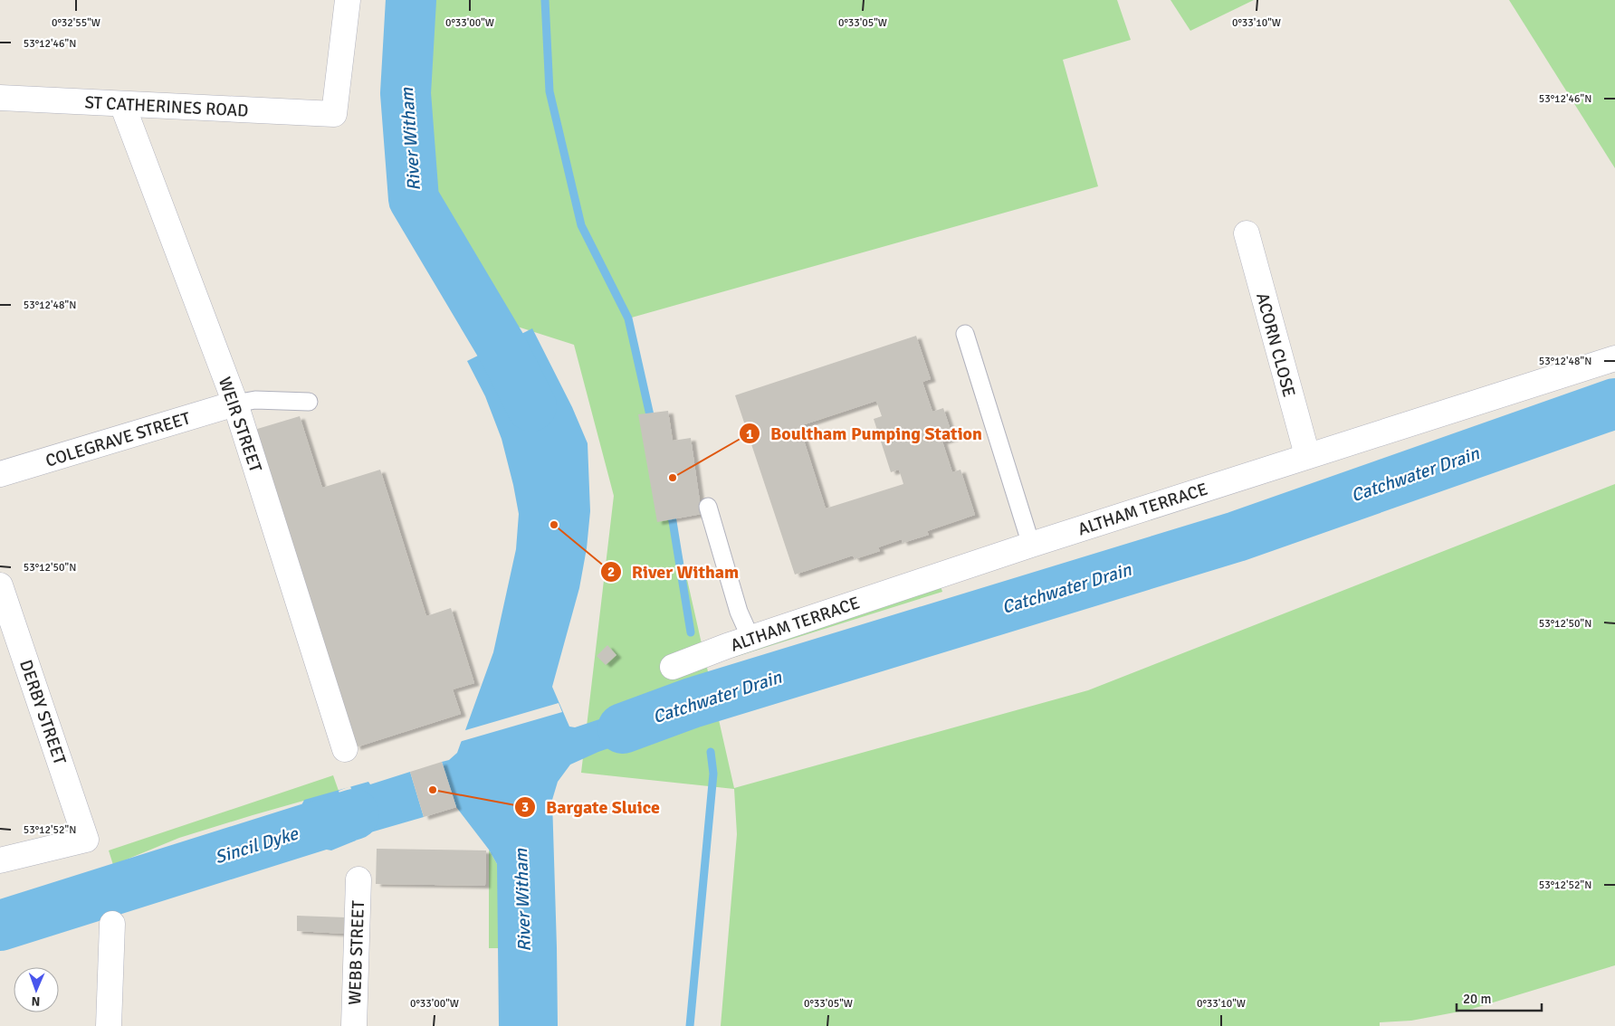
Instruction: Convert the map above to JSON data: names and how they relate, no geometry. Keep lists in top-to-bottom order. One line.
{"streets":{"street":["ST CATHERINES ROAD","ACORN CLOSE","WEIR STREET","COLEGRAVE STREET","ALTHAM TERRACE","DERBY STREET","WEBB STREET"]},"crossings":[["ST CATHERINES ROAD","WEIR STREET"],["ACORN CLOSE","ALTHAM TERRACE"],["WEIR STREET","COLEGRAVE STREET"]],"water":["River Witham","Catchwater Drain","Sincil Dyke"],"places":["Boultham Pumping Station","River Witham","Bargate Sluice"],"scale_bar":"20 m","north":"bottom","coordinates":["0°32'55\"W","0°33'00\"W","0°33'05\"W","0°33'10\"W","53°12'46\"N","53°12'48\"N","53°12'50\"N","53°12'52\"N"]}
